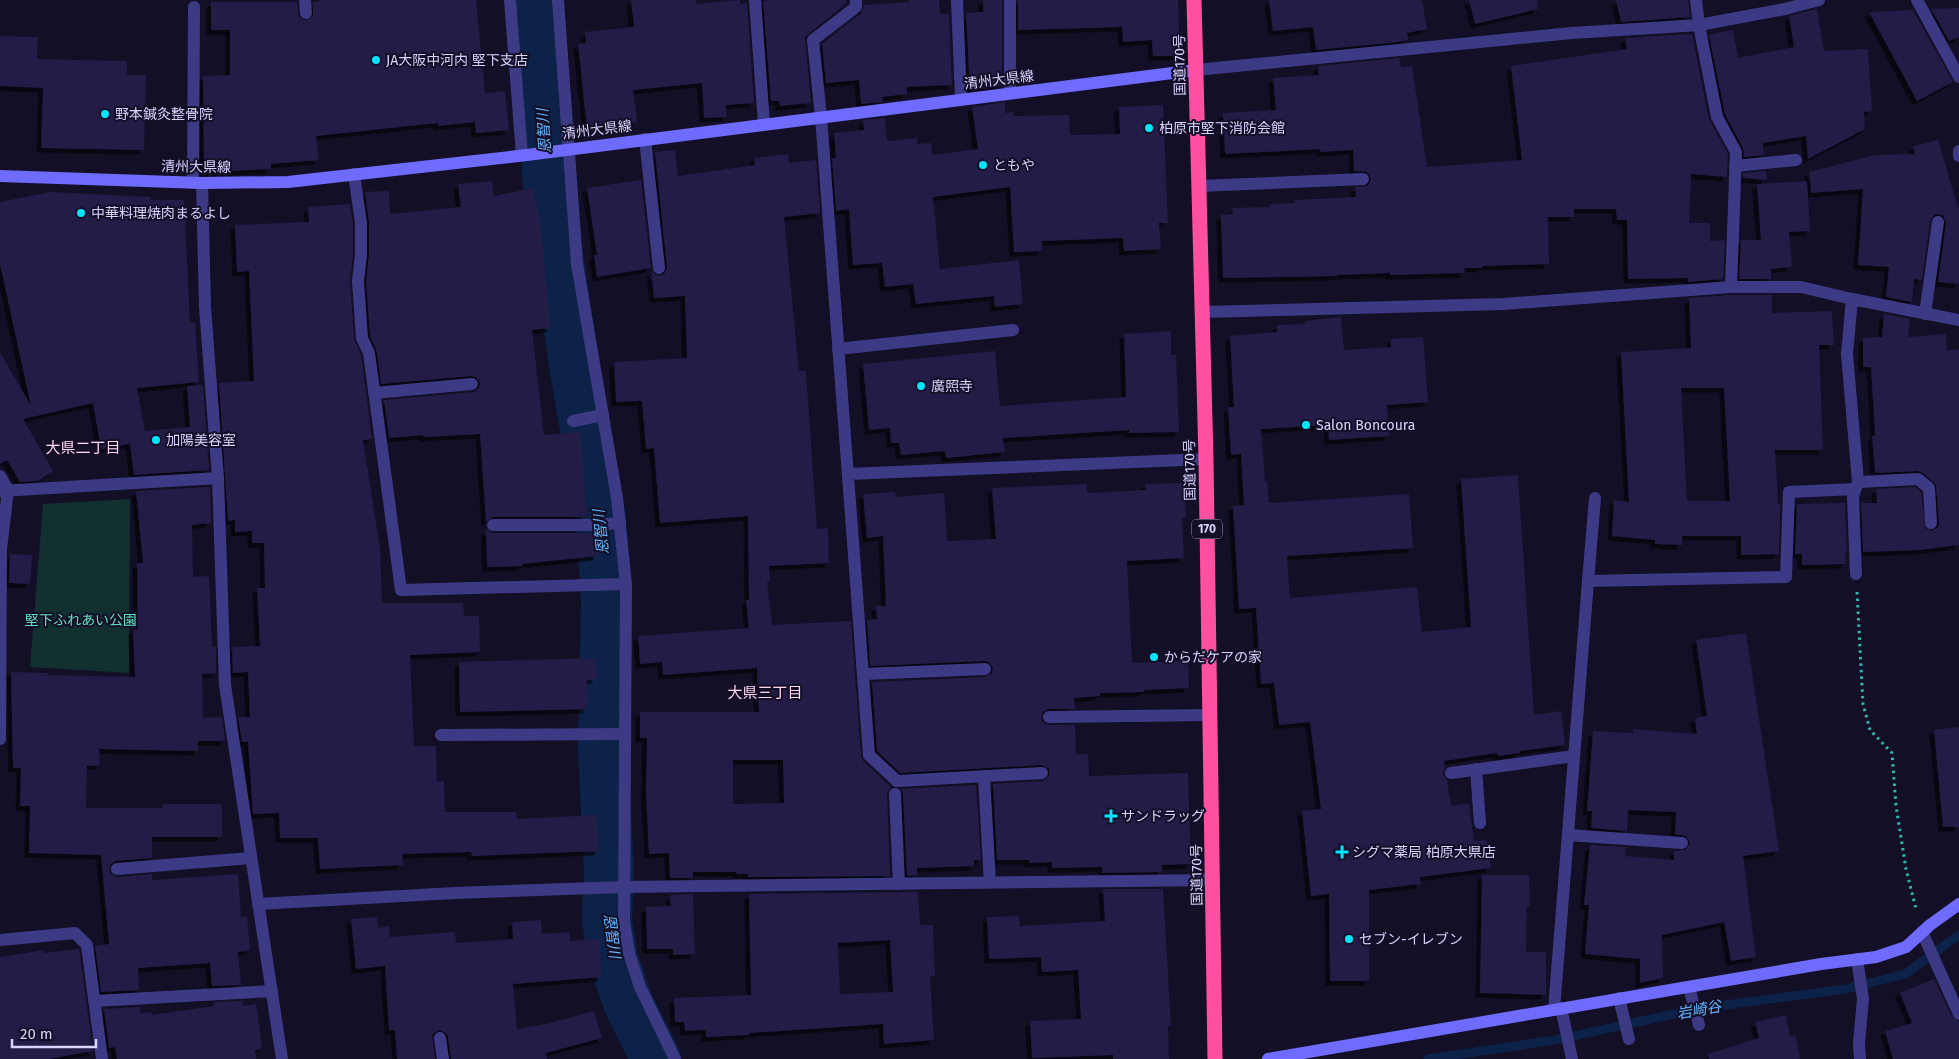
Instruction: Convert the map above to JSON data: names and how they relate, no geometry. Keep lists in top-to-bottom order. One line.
{"streets":{"highway":["国道170号","170"],"main road":["清州大県線"]},"crossings":[["国道170号","清州大県線"]],"districts":["大県二丁目","大県三丁目"],"water":["恩智川","岩崎谷"],"parks":["堅下ふれあい公園"],"places":{"other":["JA大阪中河内 堅下支店","野本鍼灸整骨院","柏原市堅下消防会館","ともや","中華料理焼肉まるよし","廣照寺","Salon Boncoura","加陽美容室","からだケアの家","セブン-イレブン"],"health":["サンドラッグ","シグマ薬局 柏原大県店"]},"scale_bar":"20 m"}
